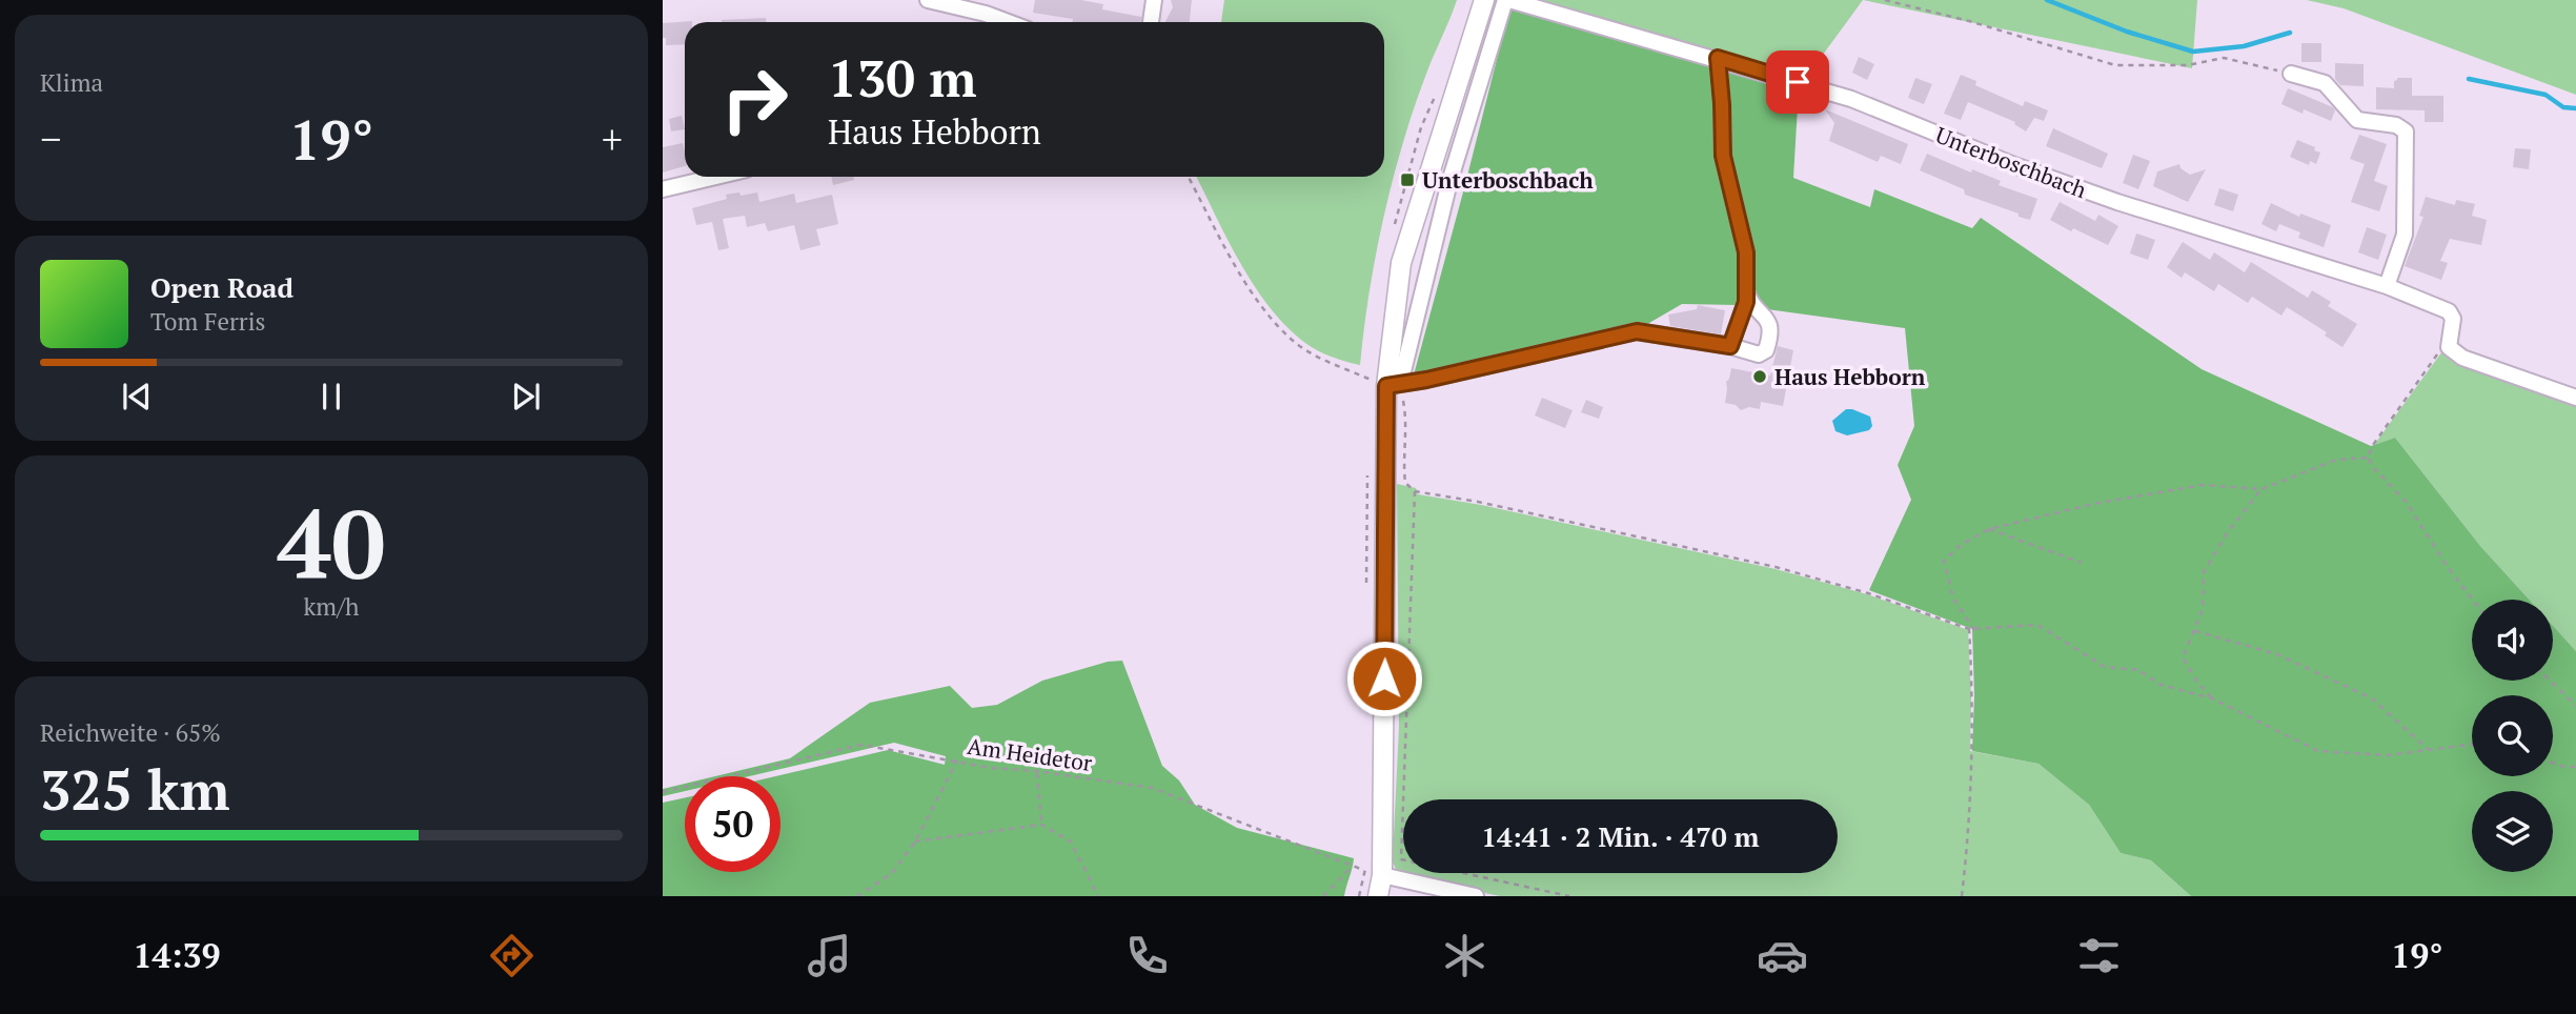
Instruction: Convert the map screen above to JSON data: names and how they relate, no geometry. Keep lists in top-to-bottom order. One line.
{"streets":{"street":["Unterboschbach"],"path":["Am Heidetor"]},"places":{"transit":["Unterboschbach"],"other":["Haus Hebborn"]},"page":{"tile":["Klima",["40","km/h"],["Reichweite · 65%","325 km"]],"turn":["130 m","Haus Hebborn"],"heat":["−","19°","+"],"song":["Open Road","Tom Ferris"],"limit":"50","trip":"14:41 · 2 Min. · 470 m","tabs":["14:39","19°"]}}
